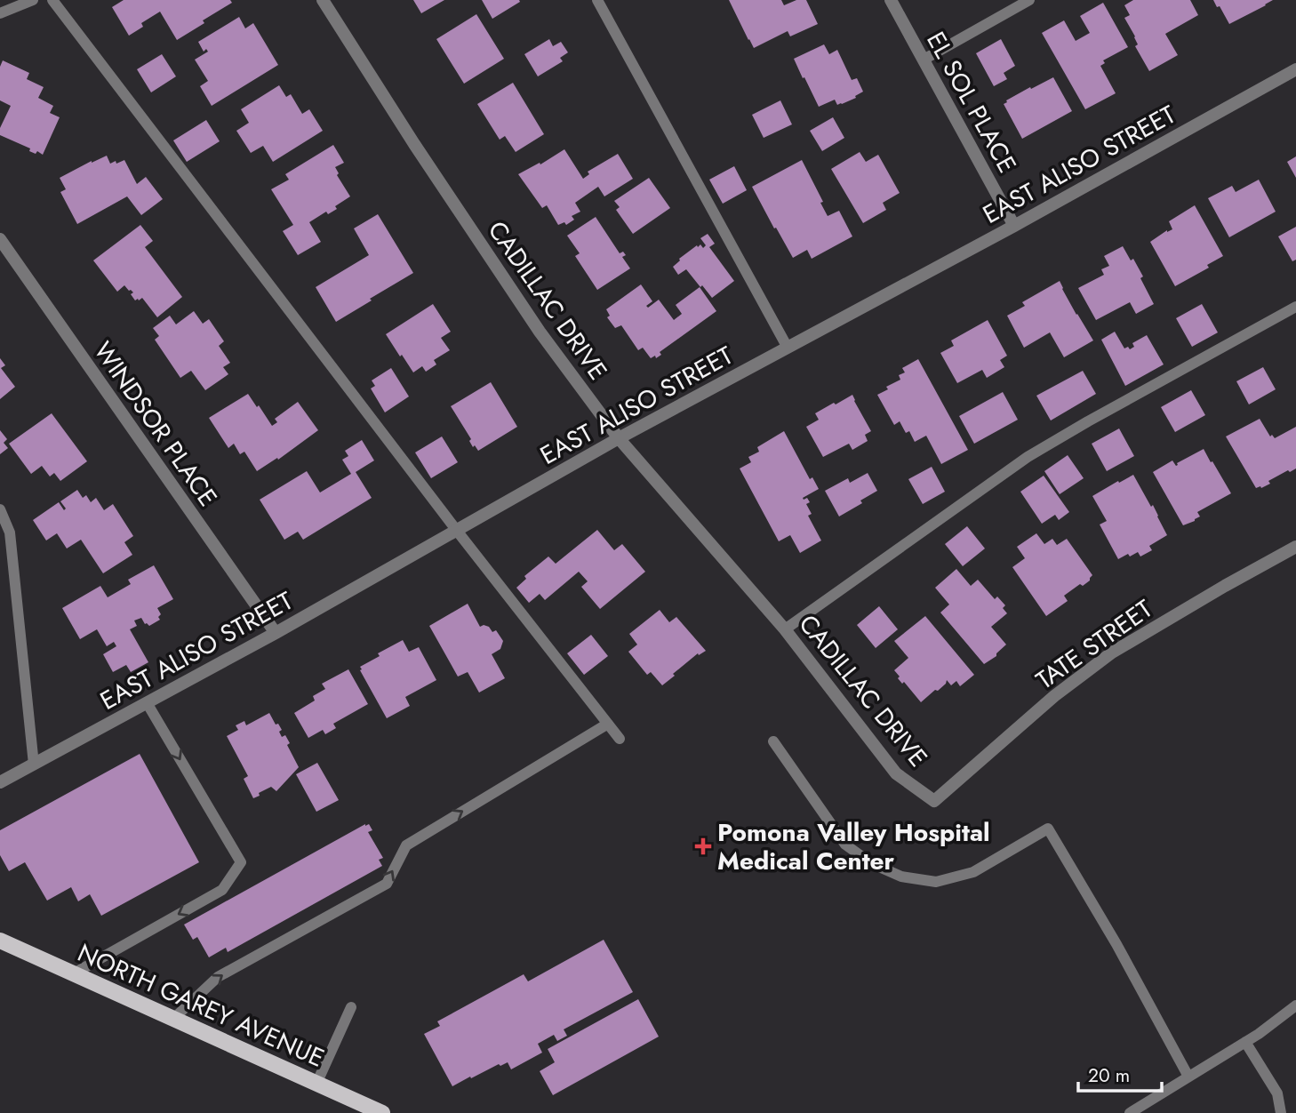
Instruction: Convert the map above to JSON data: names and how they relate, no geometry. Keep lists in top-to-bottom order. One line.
{"streets":{"main road":["NORTH GAREY AVENUE"],"street":["EL SOL PLACE","EAST ALISO STREET","CADILLAC DRIVE","WINDSOR PLACE","TATE STREET"]},"crossings":[["EL SOL PLACE","EAST ALISO STREET"],["EAST ALISO STREET","CADILLAC DRIVE"],["EAST ALISO STREET","WINDSOR PLACE"],["CADILLAC DRIVE","TATE STREET"]],"places":{"health":["Pomona Valley Hospital Medical Center"]},"scale_bar":"20 m"}
